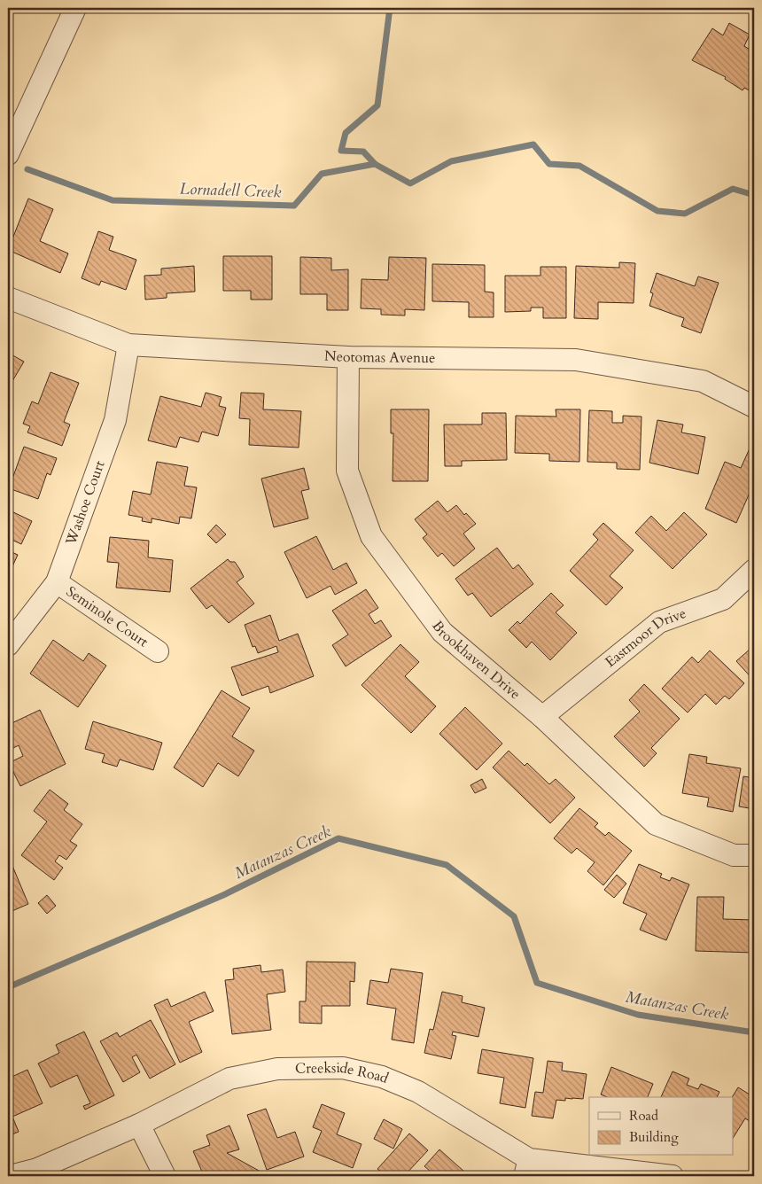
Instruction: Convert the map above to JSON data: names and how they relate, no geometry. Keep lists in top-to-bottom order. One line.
{"streets":{"street":["Neotomas Avenue","Washoe Court","Seminole Court","Eastmoor Drive","Brookhaven Drive","Creekside Road"]},"crossings":[["Neotomas Avenue","Washoe Court"],["Neotomas Avenue","Brookhaven Drive"],["Washoe Court","Seminole Court"],["Eastmoor Drive","Brookhaven Drive"]],"water":["Lornadell Creek","Matanzas Creek"],"legend":["Road","Building"]}
